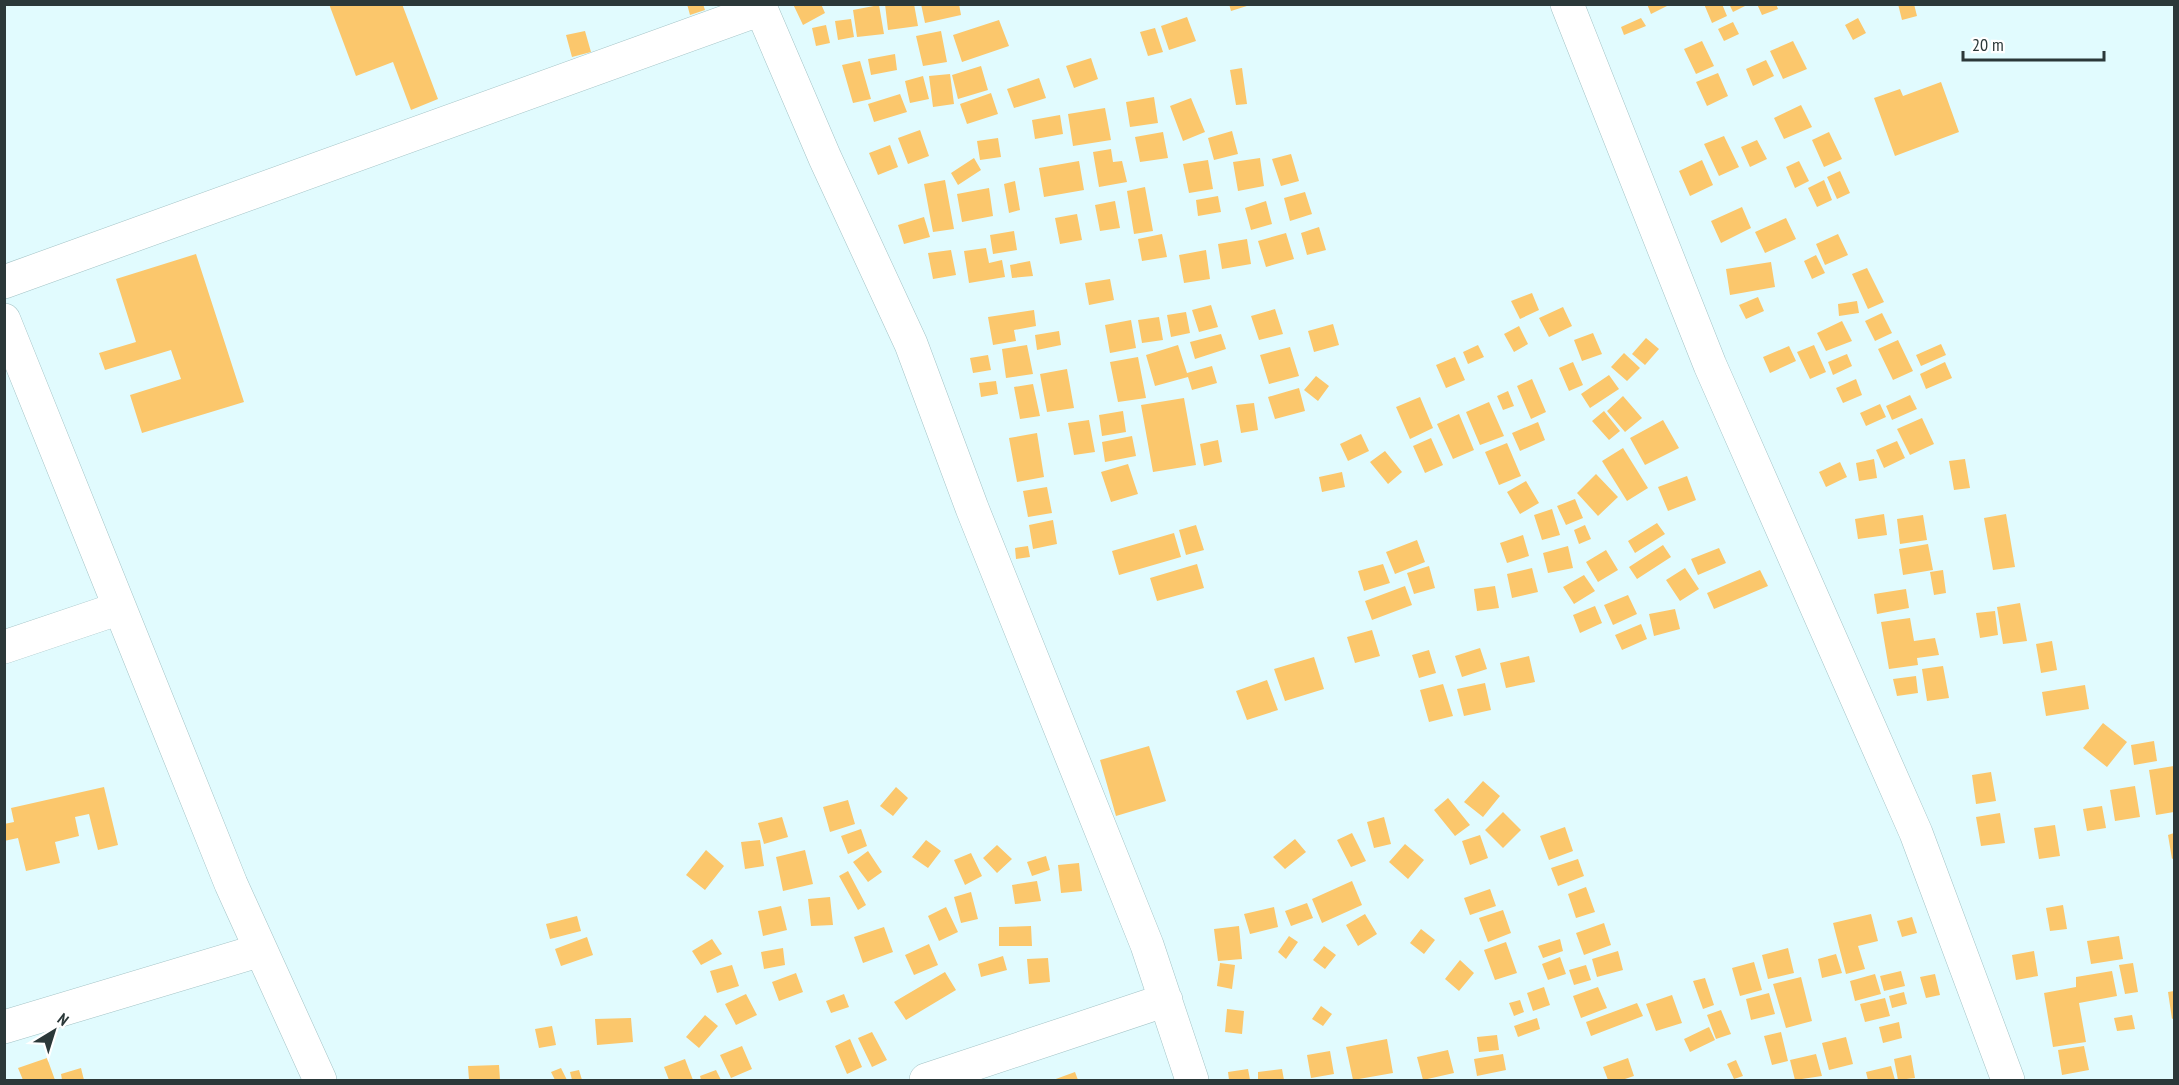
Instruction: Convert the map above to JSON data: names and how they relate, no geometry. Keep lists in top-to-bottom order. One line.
{"scale_bar":"20 m","north":"top right"}
